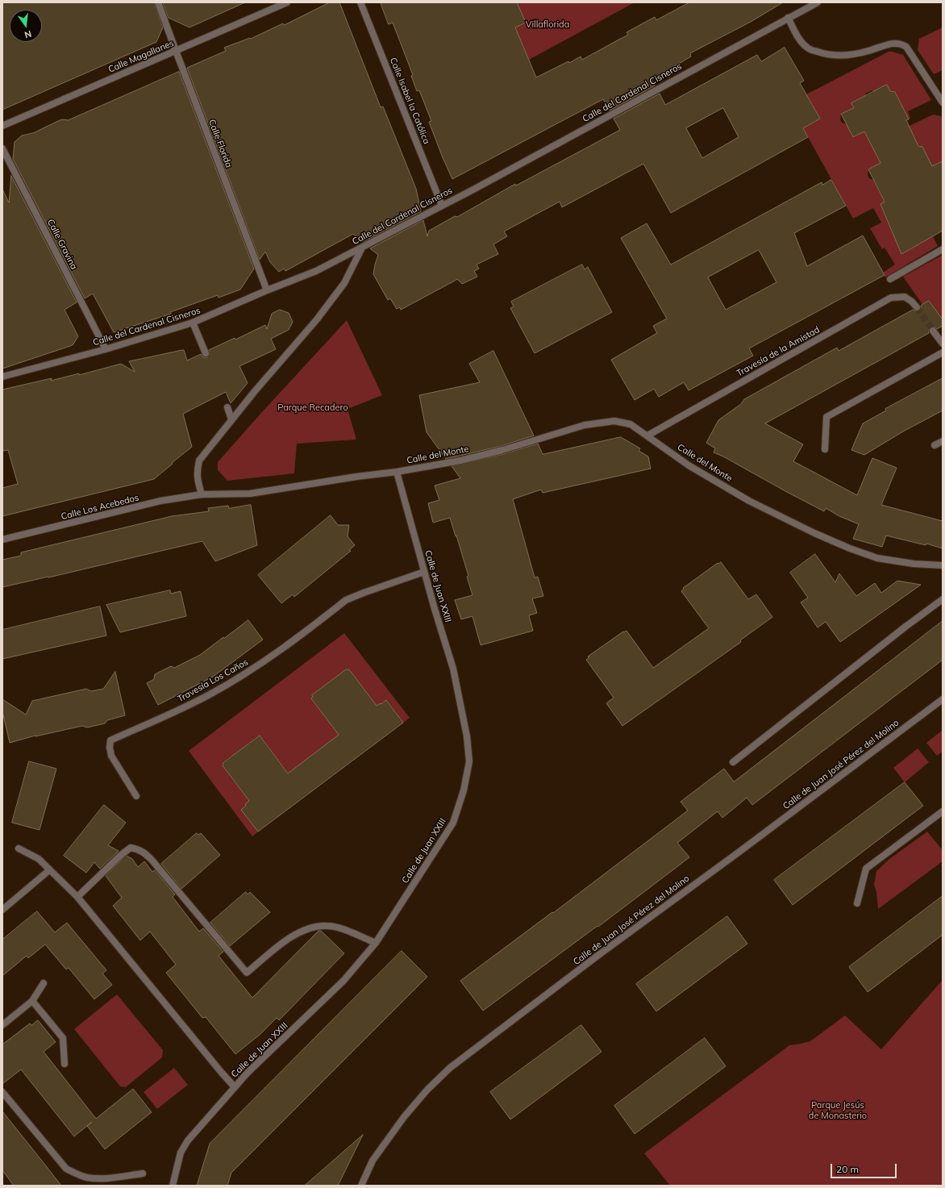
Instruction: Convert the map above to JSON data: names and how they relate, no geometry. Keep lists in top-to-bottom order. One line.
{"streets":{"street":["Calle Magallanes","Calle del Cardenal Cisneros","Calle Isabel la Católica","Calle Florida","Calle Gravina","Travesía de la Amistad","Calle del Monte","Calle Los Acebedos","Calle de Juan XXIII","Travesía Los Caños","Calle de Juan José Pérez del Molino"]},"crossings":[["Calle Magallanes","Calle Florida"],["Calle del Cardenal Cisneros","Calle Isabel la Católica"],["Calle del Cardenal Cisneros","Calle Florida"],["Calle del Cardenal Cisneros","Calle Gravina"],["Travesía de la Amistad","Calle del Monte"],["Calle del Monte","Calle Los Acebedos"],["Calle del Monte","Calle de Juan XXIII"],["Calle de Juan XXIII","Travesía Los Caños"]],"parks":["Villaflorida","Parque Recadero","Parque Jesús de Monasterio"],"scale_bar":"20 m","north":"bottom"}
